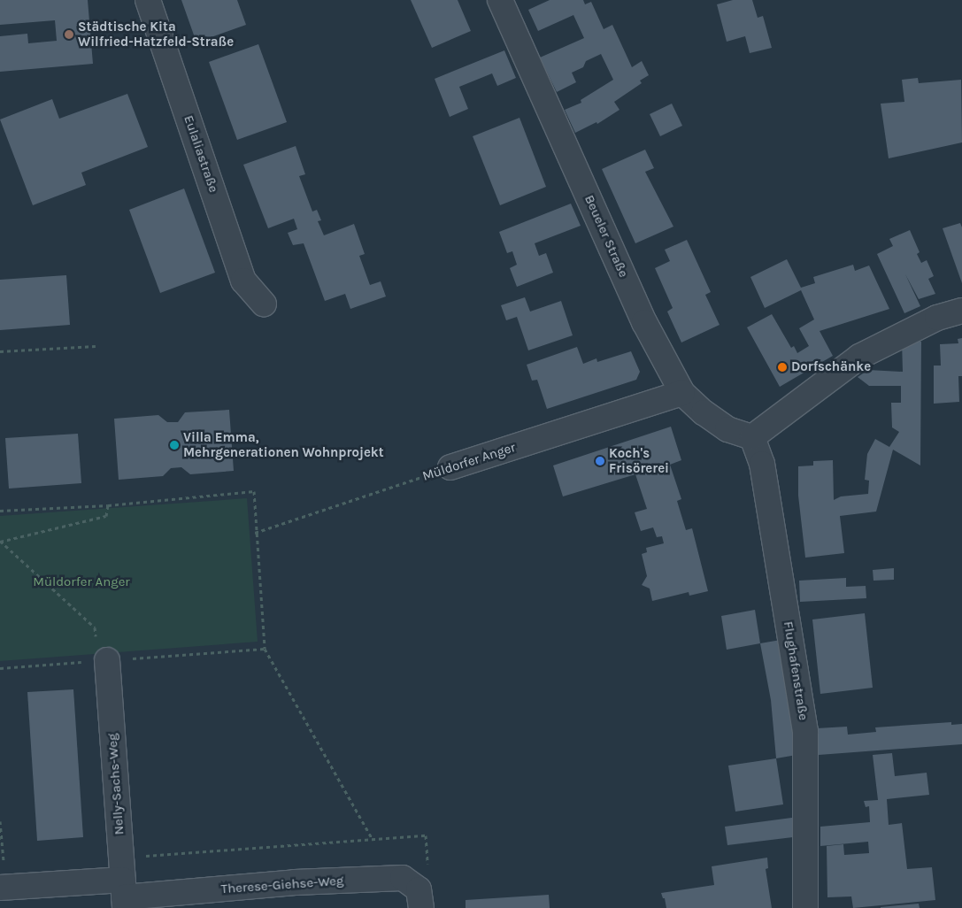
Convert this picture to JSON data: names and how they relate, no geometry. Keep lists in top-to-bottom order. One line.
{"streets":{"street":["Eulaliastraße","Beueler Straße","Müldorfer Anger","Flughafenstraße","Nelly-Sachs-Weg","Therese-Giehse-Weg"]},"crossings":[["Beueler Straße","Müldorfer Anger"],["Beueler Straße","Flughafenstraße"],["Nelly-Sachs-Weg","Therese-Giehse-Weg"]],"parks":["Müldorfer Anger"],"places":["Städtische Kita Wilfried-Hatzfeld-Straße","Dorfschänke","Villa Emma, Mehrgenerationen Wohnprojekt","Koch's Frisörerei"]}
